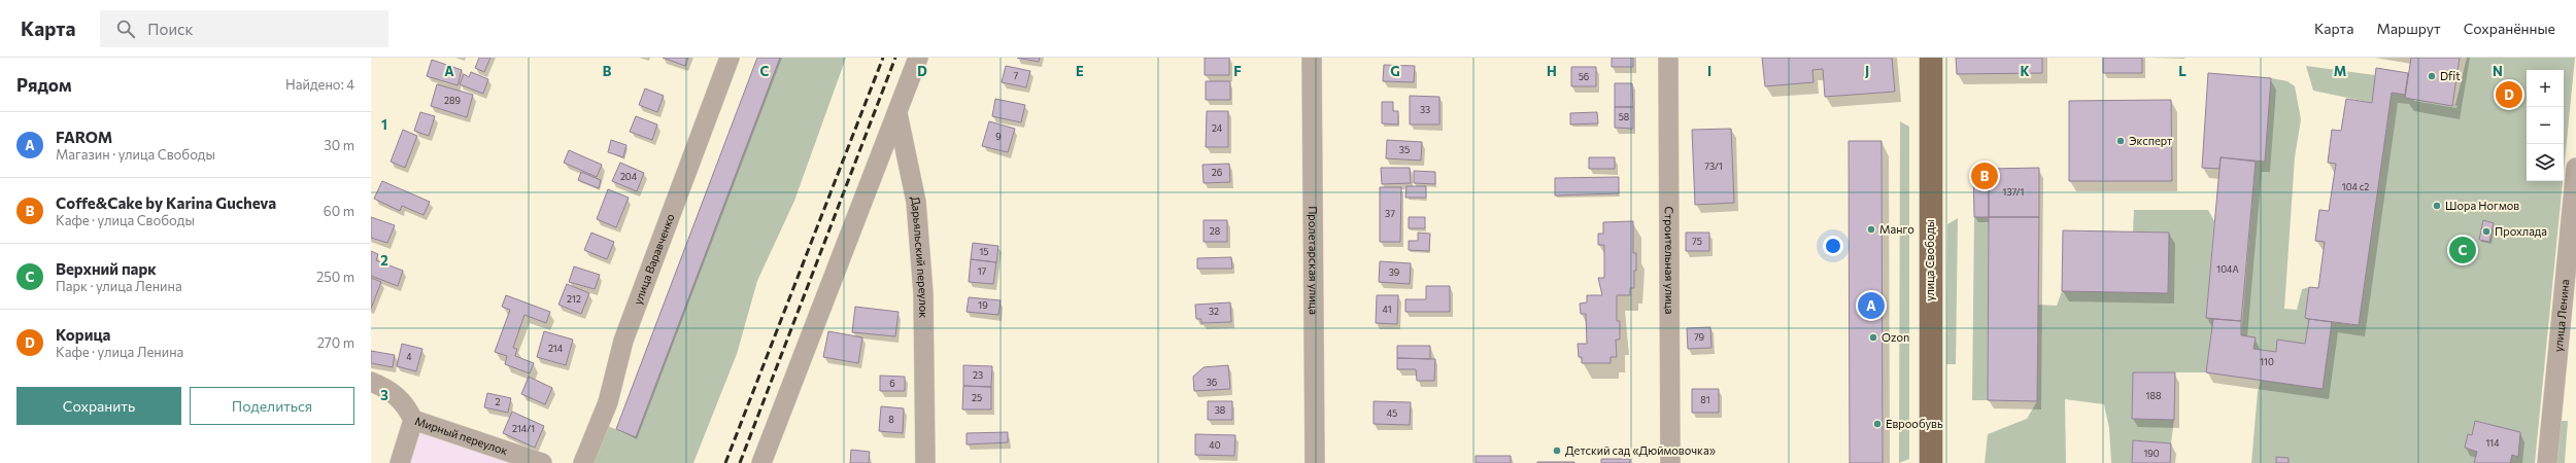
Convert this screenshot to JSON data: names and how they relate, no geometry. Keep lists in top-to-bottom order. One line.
{"streets":{"main road":["улица Свободы"],"street":["Дарьяльский переулок","улица Варавченко","Пролетарская улица","Строительная улица","улица Ленина","Мирный переулок"]},"places":["Dfit","Эксперт","Шора Ногмов","Манго","Прохлада","Ozon","Еврообувь","Детский сад «Дюймовочка»"],"house_numbers":["7","56","289","33","58","24","9","35","73/1","26","204","104 с2","137/1","37","28","75","15","104А","17","39","212","19","41","32","79","214","4","110","23","36","6","188","25","81","2","38","45","8","214/1","114","40","190"],"page":{"header":"Карта","search":"Поиск","nav":["Карта","Маршрут","Сохранённые"],"heading":["Рядом","Найдено: 4"],"map_buttons":["+","−"],"pins":["D","B","C","A"],"list":[{"mark":"A","name":"FAROM","note":"Магазин · улица Свободы","value":"30 m"},{"mark":"B","name":"Coffe&Cake by Karina Gucheva","note":"Кафе · улица Свободы","value":"60 m"},{"mark":"C","name":"Верхний парк","note":"Парк · улица Ленина","value":"250 m"},{"mark":"D","name":"Корица","note":"Кафе · улица Ленина","value":"270 m"}],"buttons":["Сохранить","Поделиться"]},"grid":{"columns":["A","B","C","D","E","F","G","H","I","J","K","L","M","N"],"rows":["1","2","3"]}}
